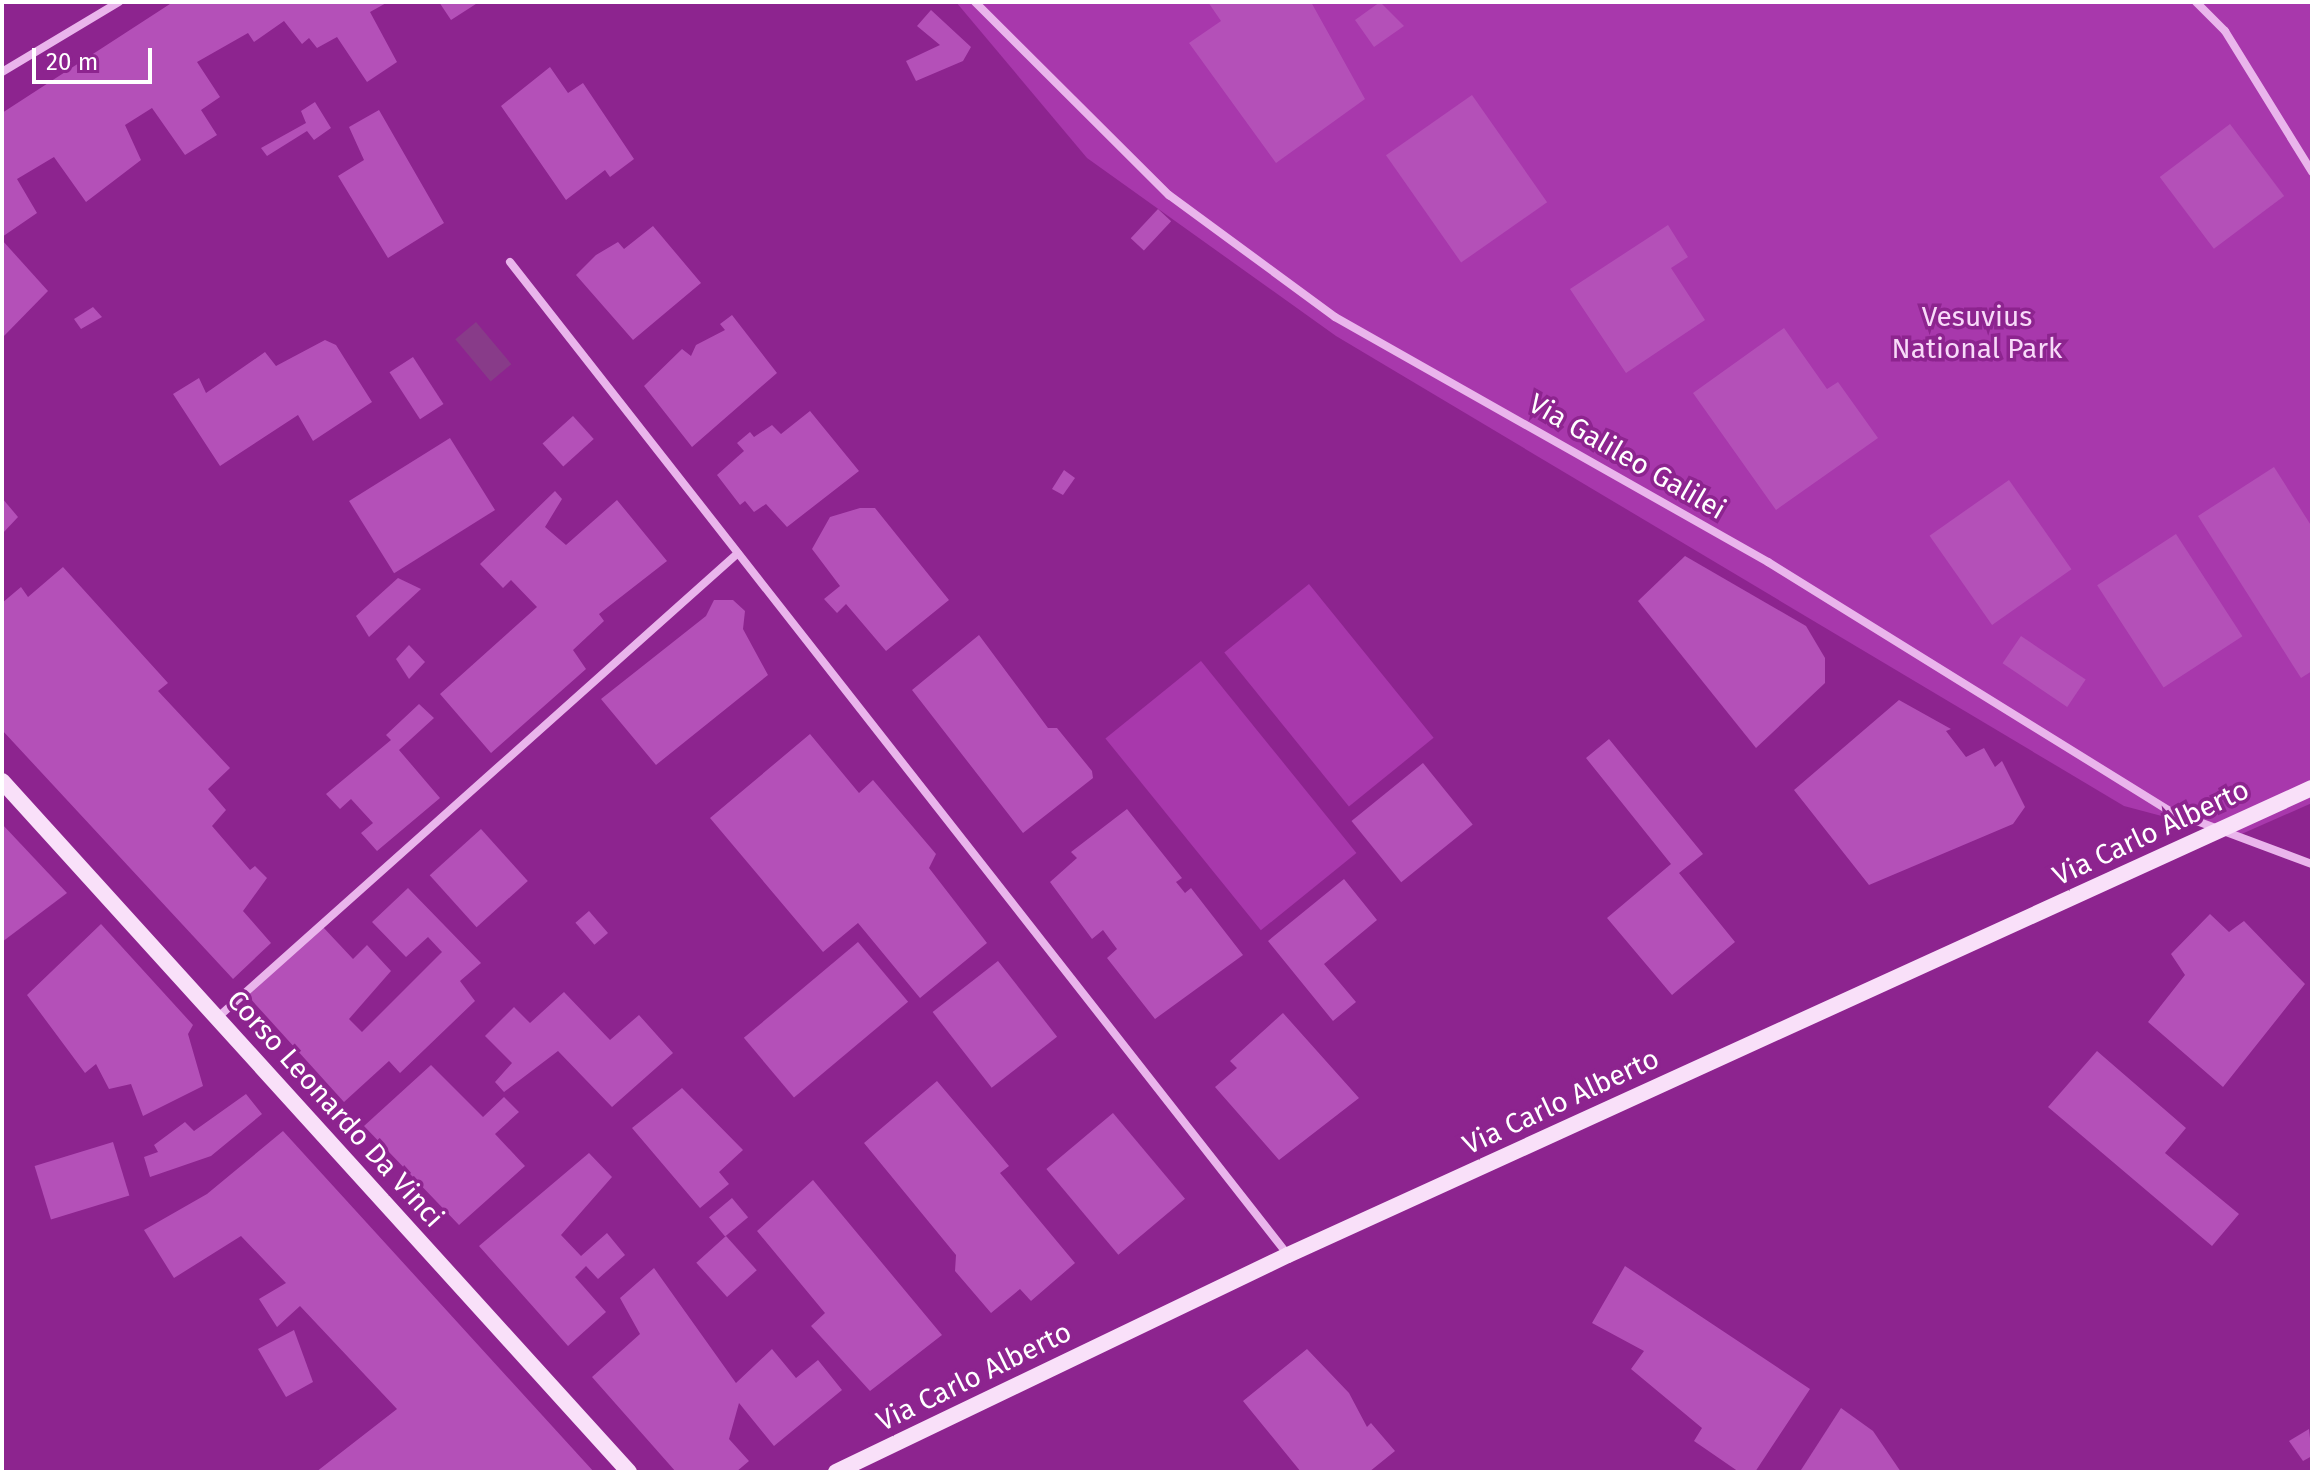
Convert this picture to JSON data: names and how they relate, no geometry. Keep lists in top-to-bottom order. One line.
{"streets":{"street":["Via Galileo Galilei","Via Carlo Alberto","Corso Leonardo Da Vinci"]},"crossings":[["Via Galileo Galilei","Via Carlo Alberto"]],"parks":["Vesuvius National Park"],"scale_bar":"20 m"}
